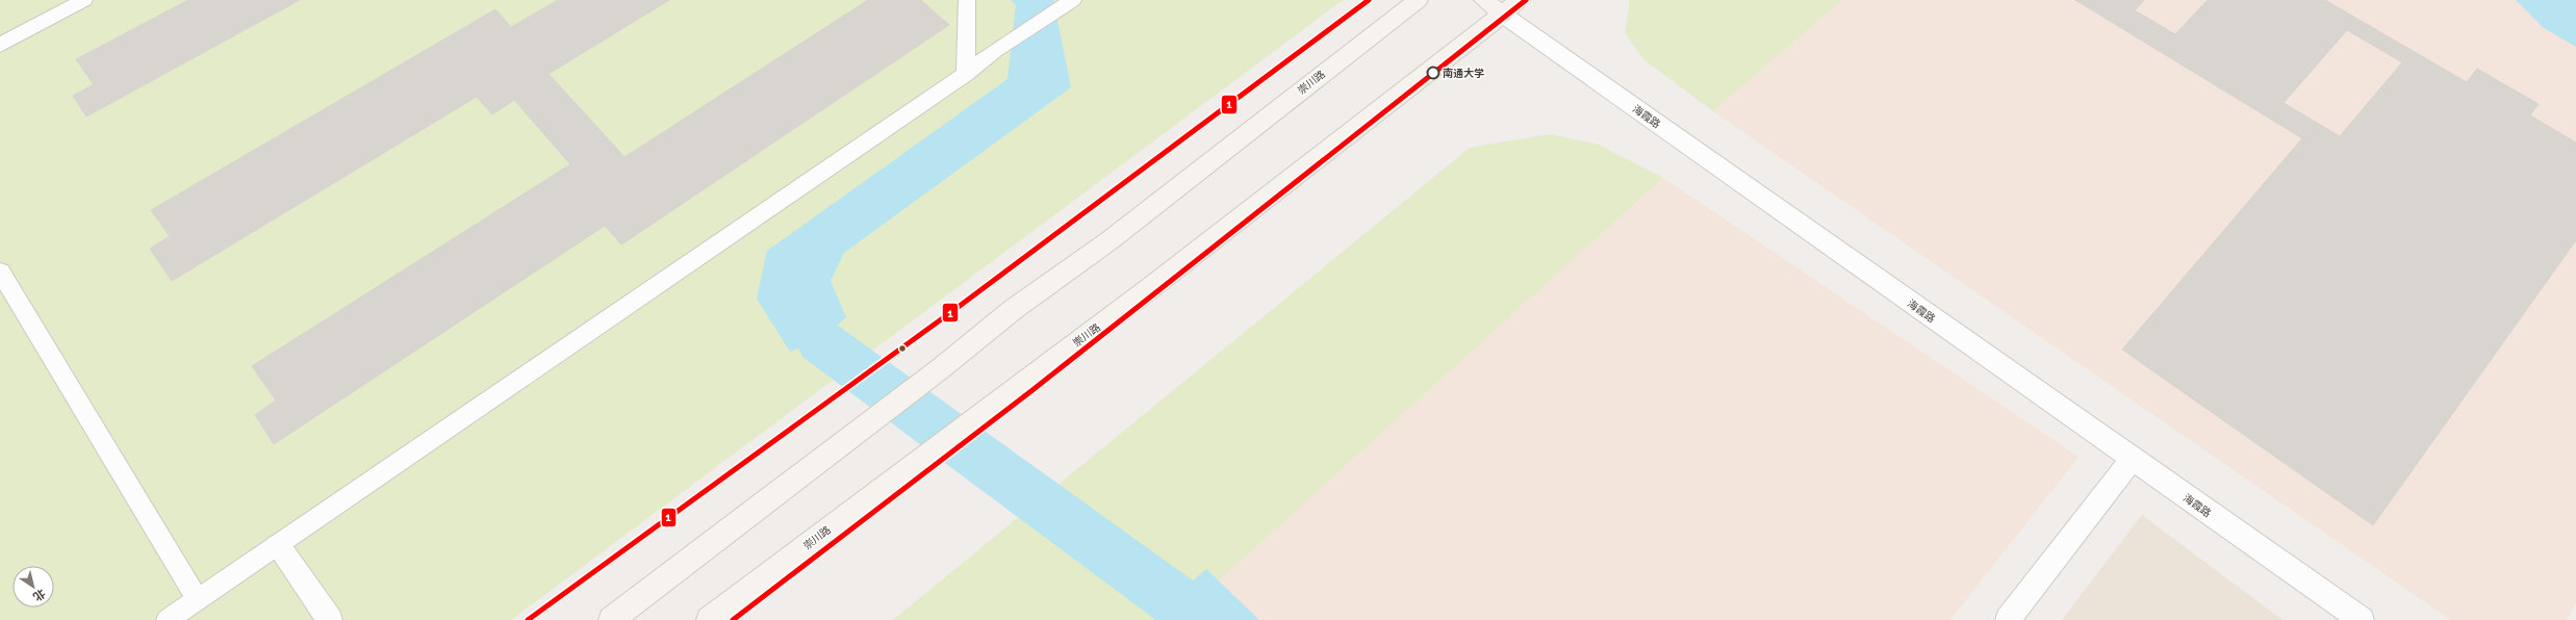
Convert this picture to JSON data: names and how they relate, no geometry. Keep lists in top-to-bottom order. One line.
{"streets":{"main road":["崇川路"],"street":["海霞路"]},"crossings":[["崇川路","海霞路"]],"places":["南通大学"],"lines":["transit line 1"],"north":"bottom right"}
